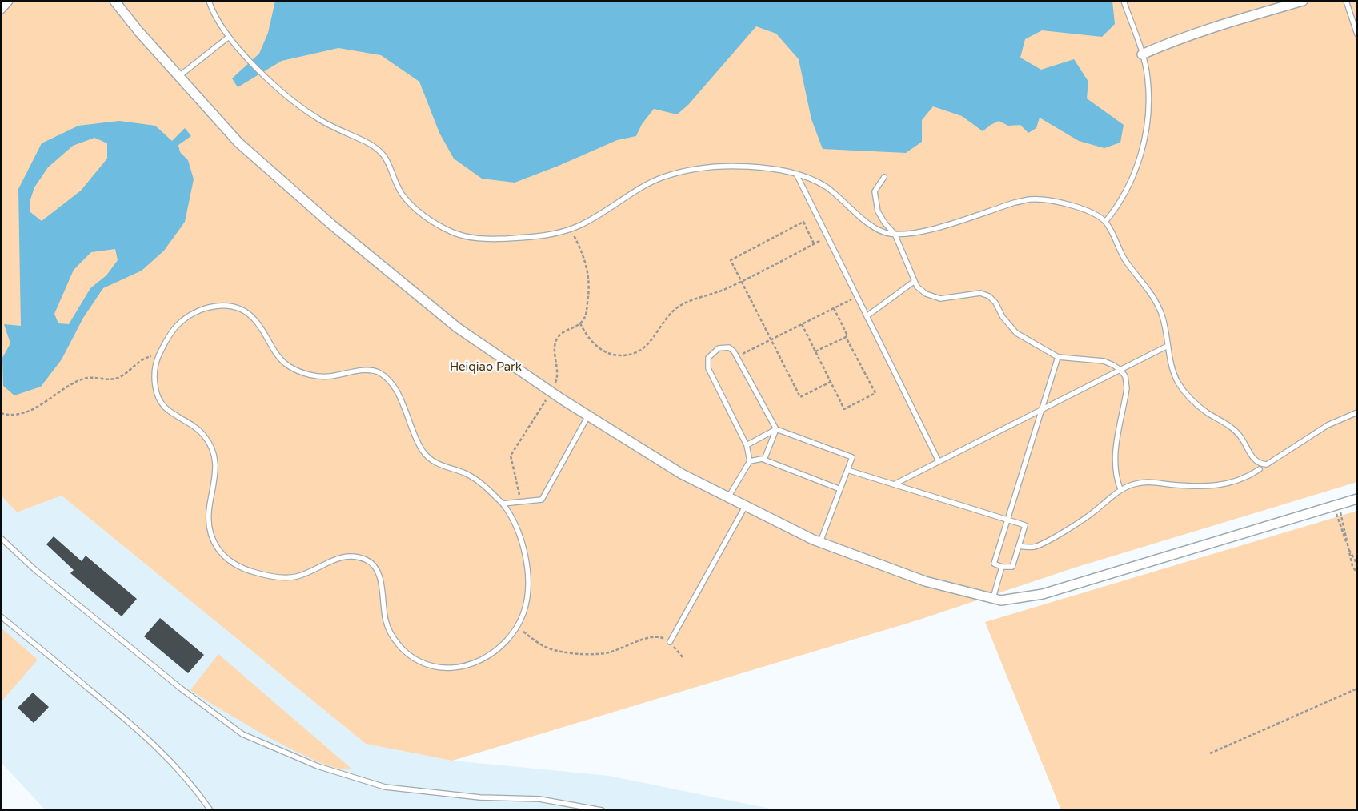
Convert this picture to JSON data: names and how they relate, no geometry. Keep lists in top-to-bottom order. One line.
{"parks":["Heiqiao Park"]}
